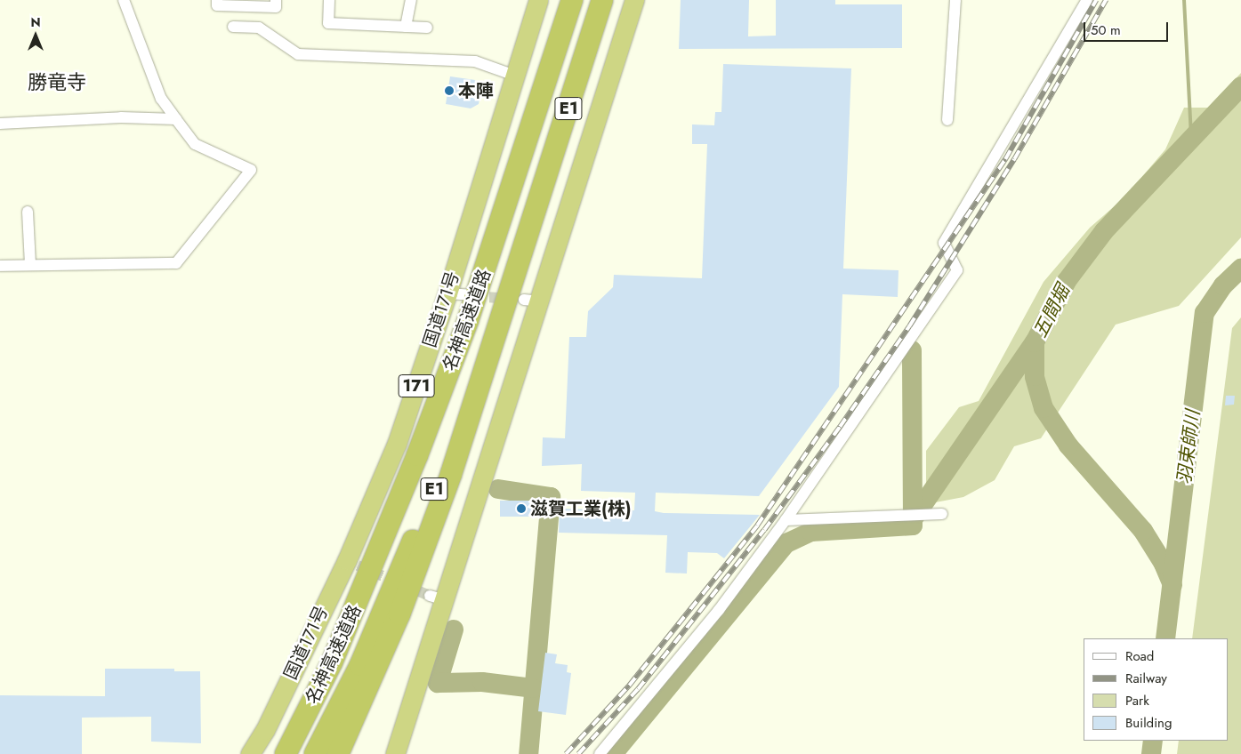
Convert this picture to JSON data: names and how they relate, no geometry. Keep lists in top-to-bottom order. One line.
{"streets":{"highway":["E1","国道171号","名神高速道路","171"]},"districts":["勝竜寺"],"water":["五間堀","羽束師川"],"places":["本陣","滋賀工業(株)"],"legend":["Road","Railway","Park","Building"],"scale_bar":"50 m","north":"top"}
